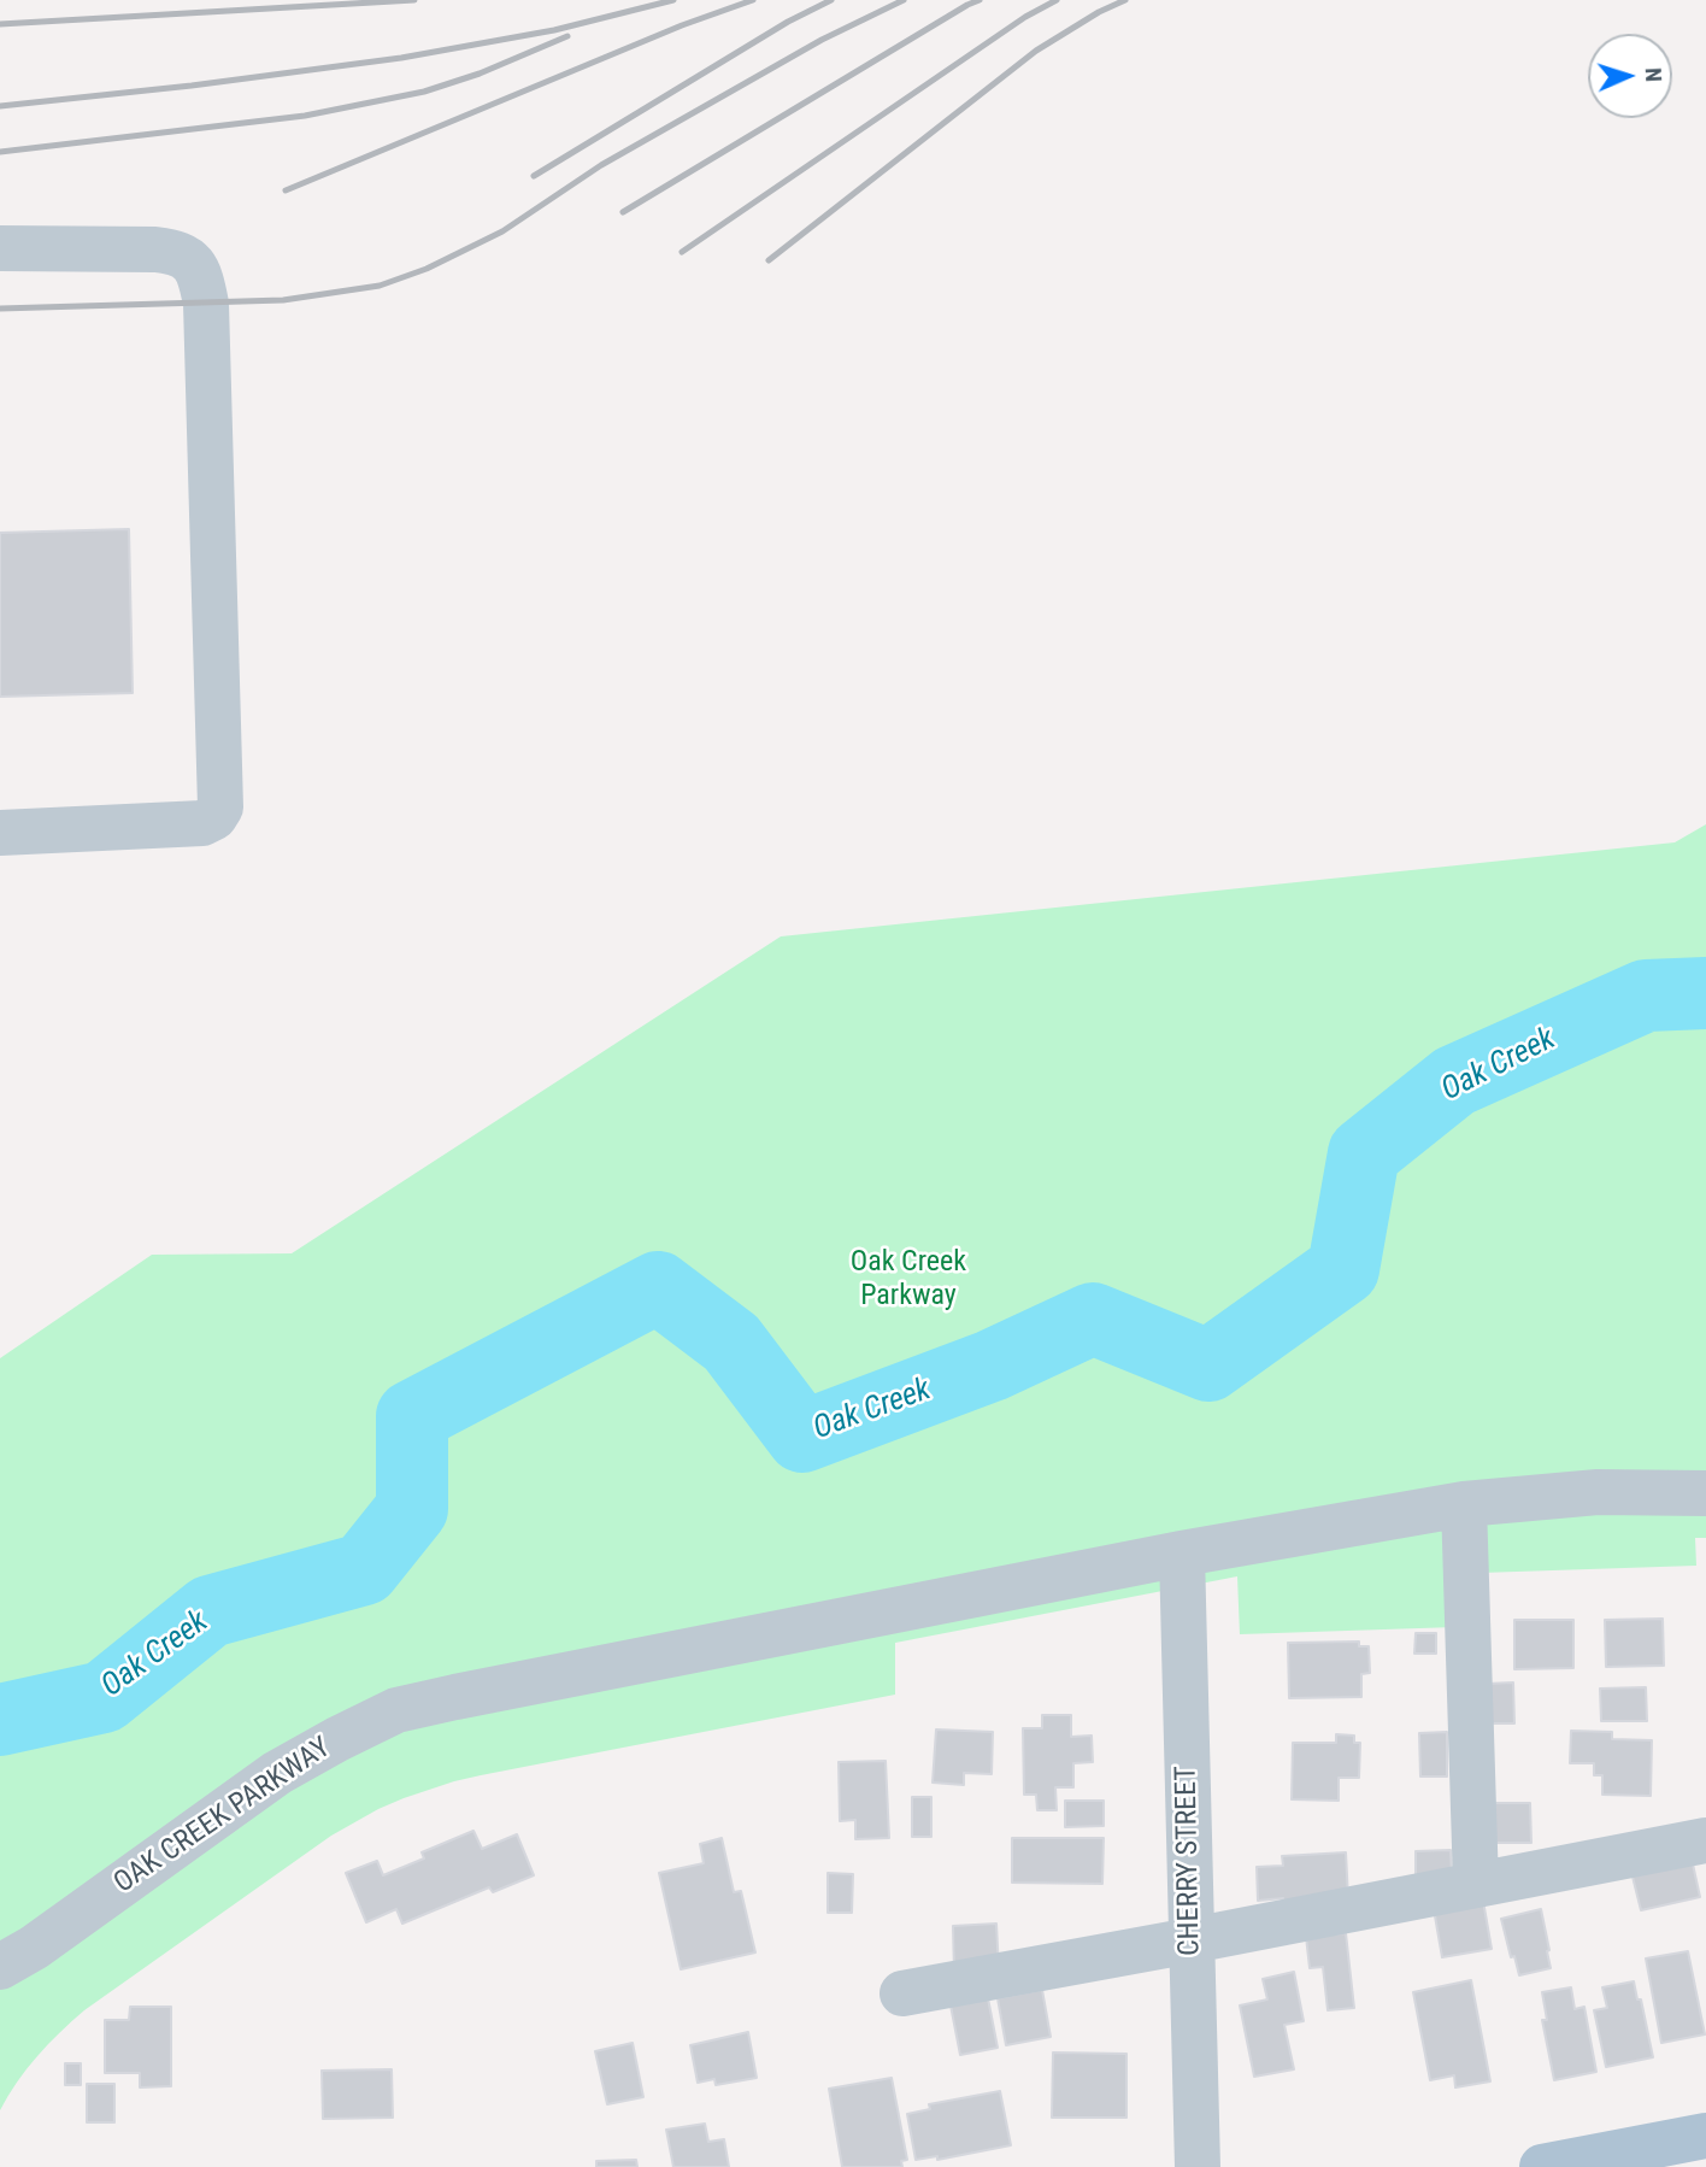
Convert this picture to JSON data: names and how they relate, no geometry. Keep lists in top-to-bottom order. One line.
{"streets":{"street":["OAK CREEK PARKWAY","CHERRY STREET"]},"crossings":[["OAK CREEK PARKWAY","CHERRY STREET"]],"water":["Oak Creek"],"parks":["Oak Creek Parkway"],"north":"right"}
